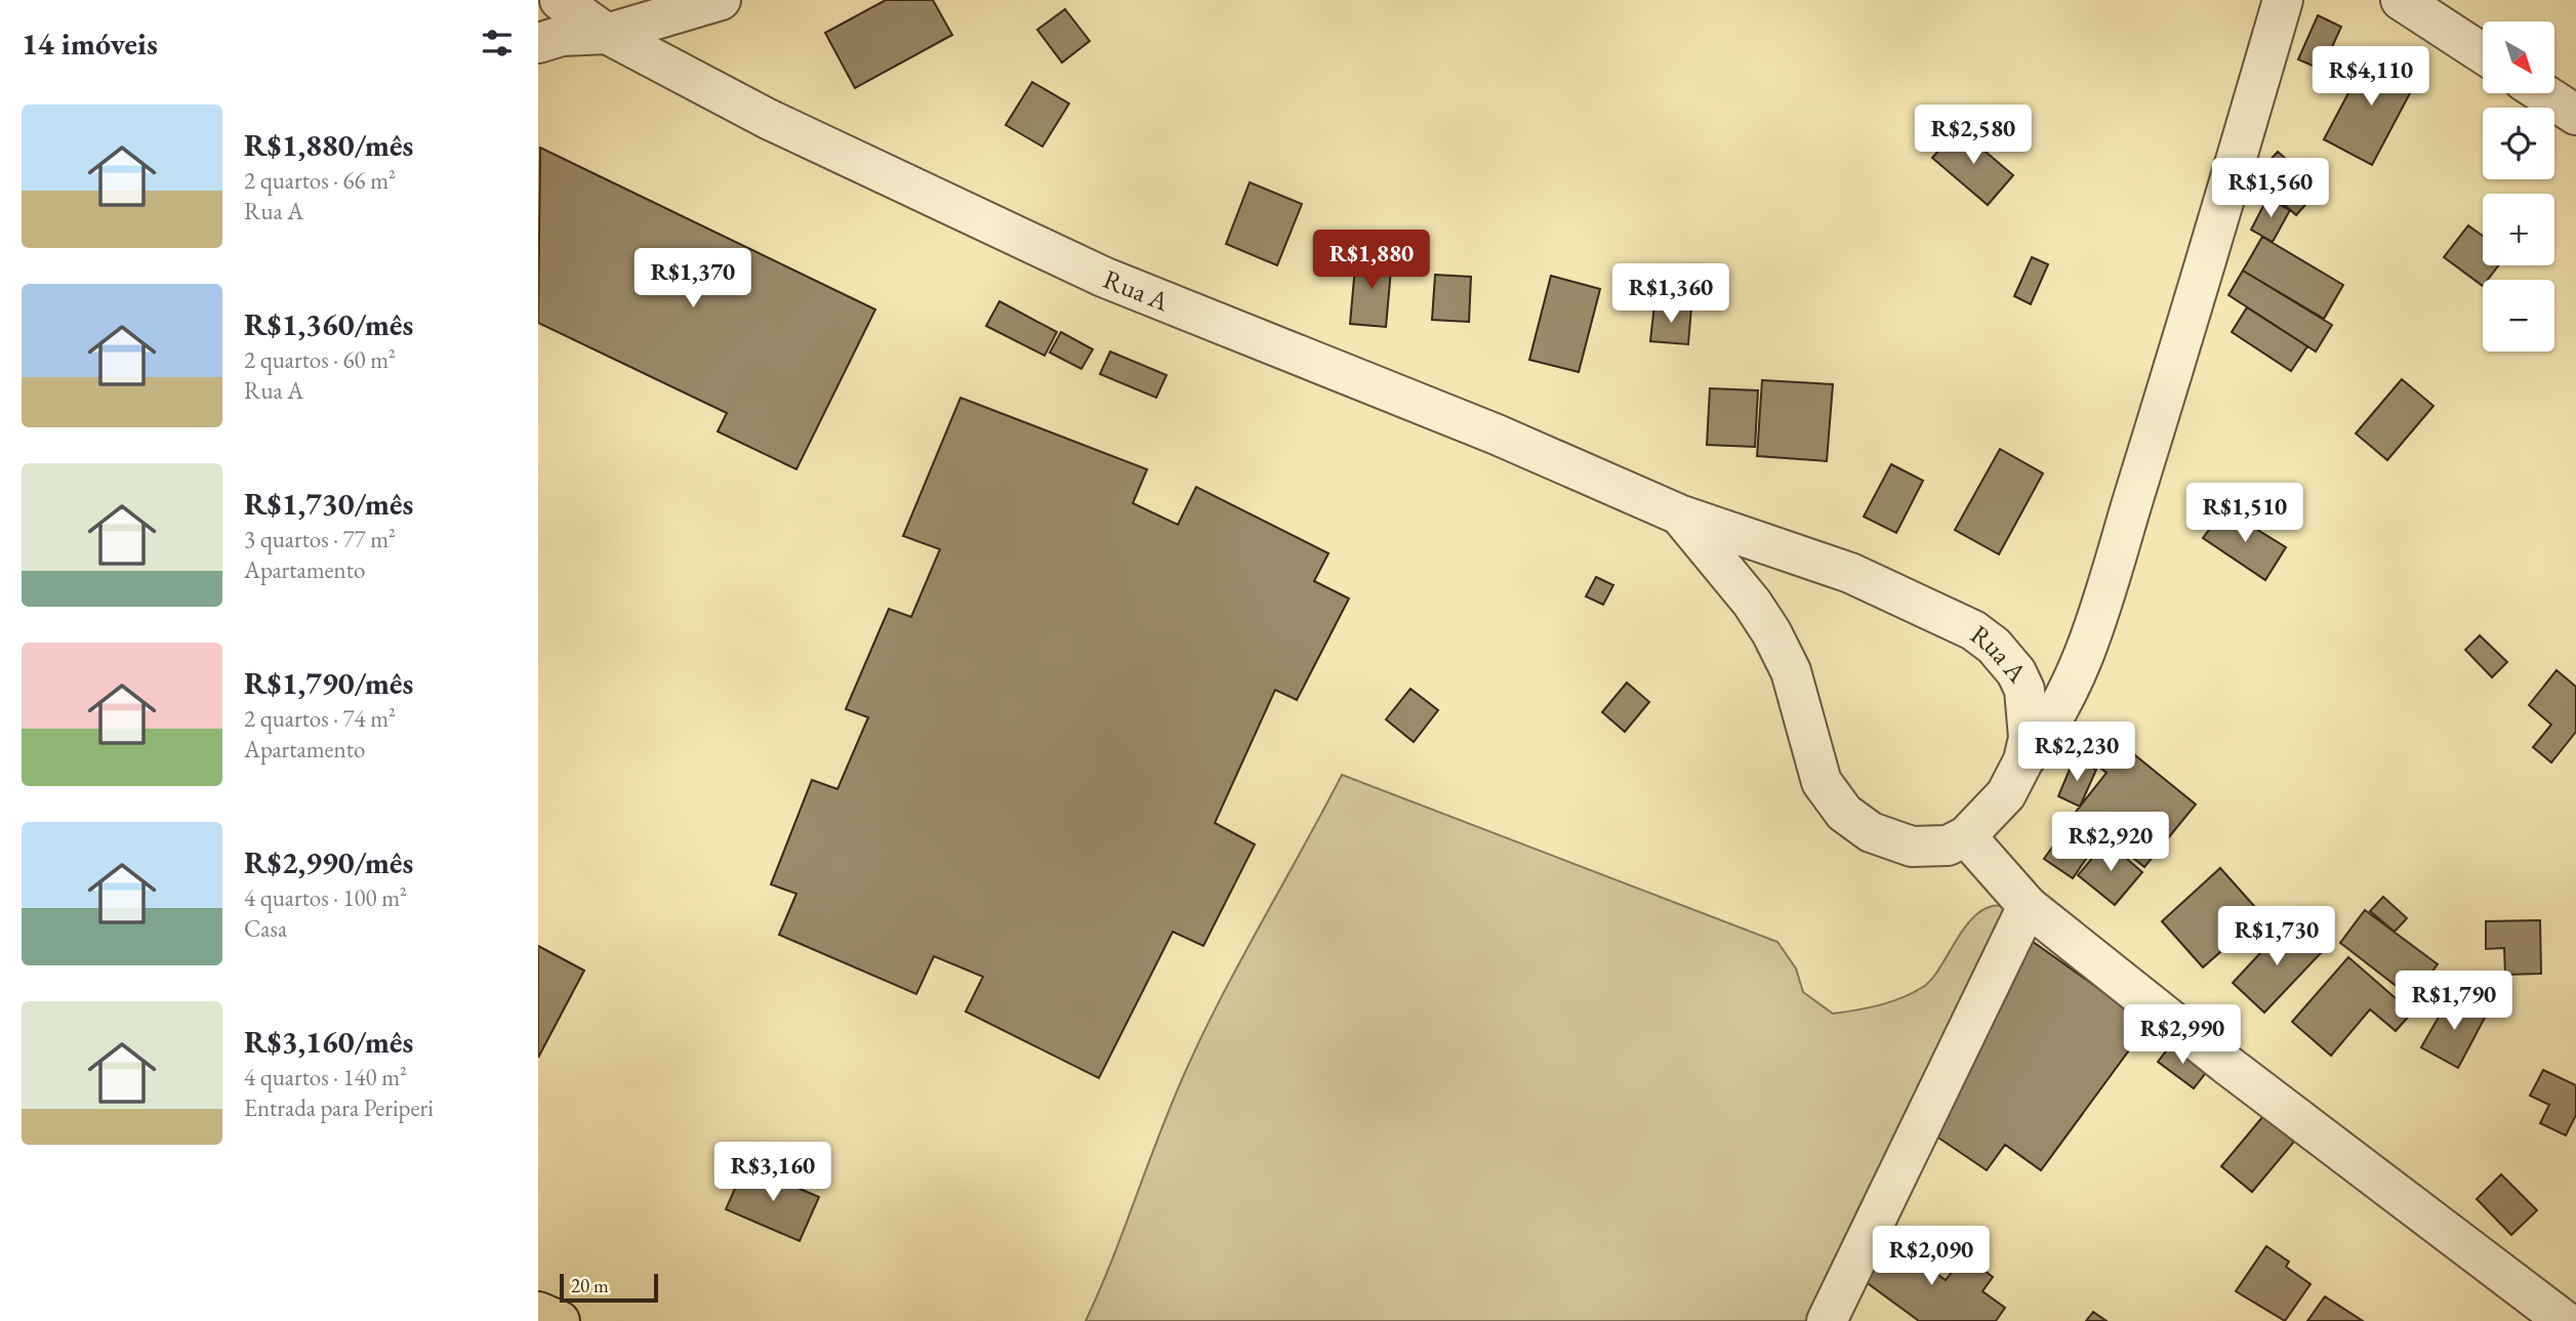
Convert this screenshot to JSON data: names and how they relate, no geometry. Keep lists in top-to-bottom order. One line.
{"streets":{"street":["Rua A"]},"scale_bar":"20 m","north":"bottom right","page":{"heading":"14 imóveis","map_buttons":["+","−"],"price":["R$4,110","R$2,580","R$1,560","R$1,880","R$1,370","R$1,360","R$1,510","R$2,230","R$2,920","R$1,730","R$1,790","R$2,990","R$3,160","R$2,090"],"list":[{"name":"R$1,880/mês","note":"2 quartos · 66 m² · Rua A"},{"name":"R$1,360/mês","note":"2 quartos · 60 m² · Rua A"},{"name":"R$1,730/mês","note":"3 quartos · 77 m² · Apartamento"},{"name":"R$1,790/mês","note":"2 quartos · 74 m² · Apartamento"},{"name":"R$2,990/mês","note":"4 quartos · 100 m² · Casa"},{"name":"R$3,160/mês","note":"4 quartos · 140 m² · Entrada para Periperi"}],"scale":"20 m"}}
